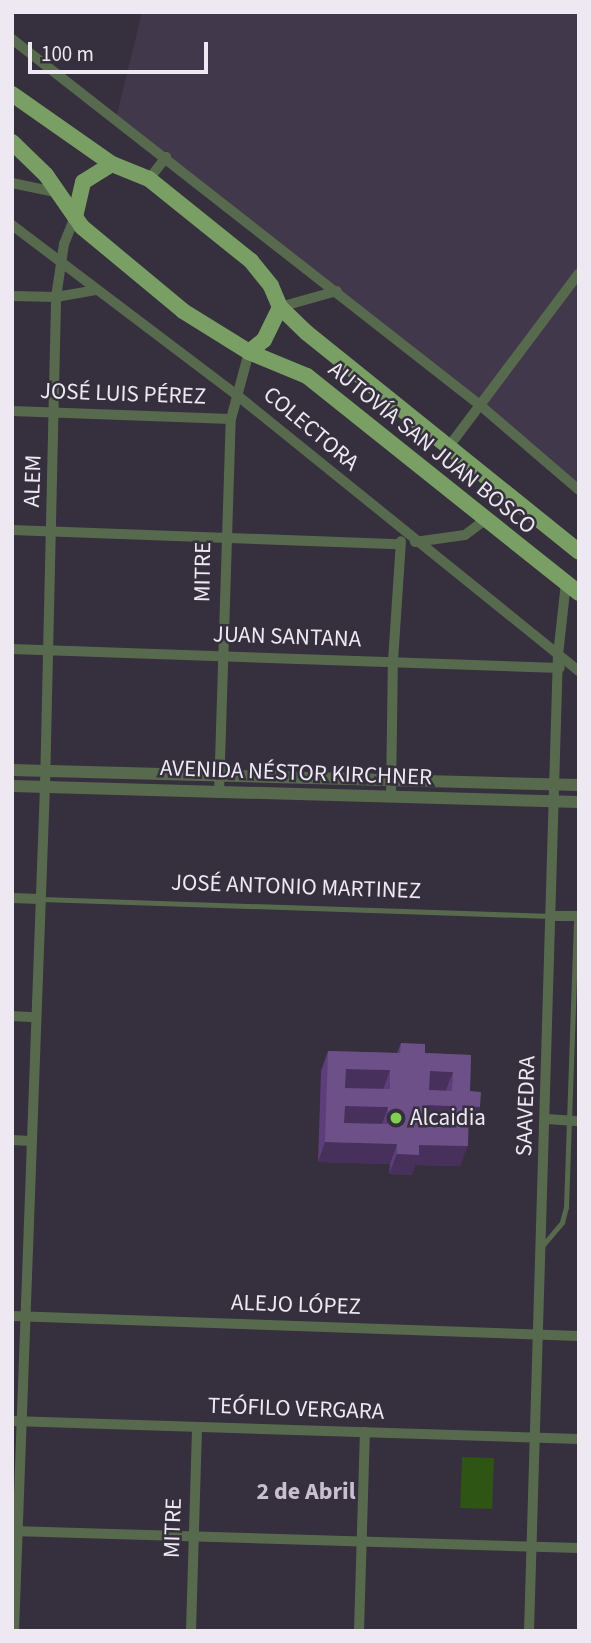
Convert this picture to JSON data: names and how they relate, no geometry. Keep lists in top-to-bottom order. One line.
{"streets":{"main road":["AUTOVÍA SAN JUAN BOSCO"],"street":["JOSÉ LUIS PÉREZ","COLECTORA","ALEM","MITRE","JUAN SANTANA","AVENIDA NÉSTOR KIRCHNER","JOSÉ ANTONIO MARTINEZ","SAAVEDRA","ALEJO LÓPEZ","TEÓFILO VERGARA"]},"crossings":[["JOSÉ LUIS PÉREZ","ALEM"],["JOSÉ LUIS PÉREZ","MITRE"],["COLECTORA","ALEM"],["COLECTORA","MITRE"],["COLECTORA","SAAVEDRA"],["AUTOVÍA SAN JUAN BOSCO","ALEM"],["AUTOVÍA SAN JUAN BOSCO","MITRE"],["AUTOVÍA SAN JUAN BOSCO","SAAVEDRA"],["ALEM","JUAN SANTANA"],["ALEM","AVENIDA NÉSTOR KIRCHNER"],["ALEM","JOSÉ ANTONIO MARTINEZ"],["ALEM","ALEJO LÓPEZ"],["ALEM","TEÓFILO VERGARA"],["MITRE","JUAN SANTANA"],["MITRE","AVENIDA NÉSTOR KIRCHNER"],["MITRE","TEÓFILO VERGARA"],["JUAN SANTANA","SAAVEDRA"],["AVENIDA NÉSTOR KIRCHNER","SAAVEDRA"],["JOSÉ ANTONIO MARTINEZ","SAAVEDRA"],["SAAVEDRA","ALEJO LÓPEZ"],["SAAVEDRA","TEÓFILO VERGARA"]],"districts":["2 de Abril"],"places":["Alcaidia"],"scale_bar":"100 m"}
